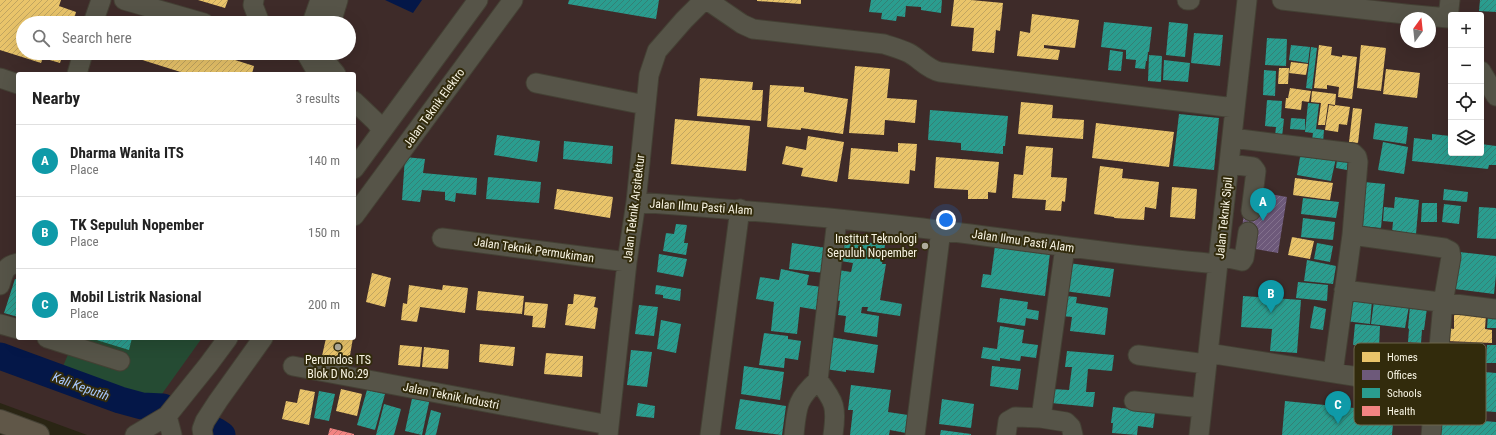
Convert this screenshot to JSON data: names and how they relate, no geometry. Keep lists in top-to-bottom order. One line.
{"streets":{"lane":["Jalan Teknik Elektro","Jalan Ilmu Pasti Alam","Jalan Teknik Arsitektur","Jalan Teknik Sipil","Jalan Teknik Permukiman","Jalan Teknik Industri"]},"crossings":[["Jalan Ilmu Pasti Alam","Jalan Teknik Arsitektur"],["Jalan Ilmu Pasti Alam","Jalan Teknik Sipil"],["Jalan Teknik Arsitektur","Jalan Teknik Permukiman"],["Jalan Teknik Arsitektur","Jalan Teknik Industri"]],"water":["Kali Keputih"],"places":["Institut Teknologi Sepuluh Nopember","Perumdos ITS Blok D No.29"],"legend":["Homes","Offices","Schools","Health"],"north":"top","page":{"map_buttons":["+","−"],"search":"Search here","heading":["Nearby","3 results"],"list":[{"mark":"A","name":"Dharma Wanita ITS","note":"Place","value":"140 m"},{"mark":"B","name":"TK Sepuluh Nopember","note":"Place","value":"150 m"},{"mark":"C","name":"Mobil Listrik Nasional","note":"Place","value":"200 m"}],"pins":["A","B","C"]}}
